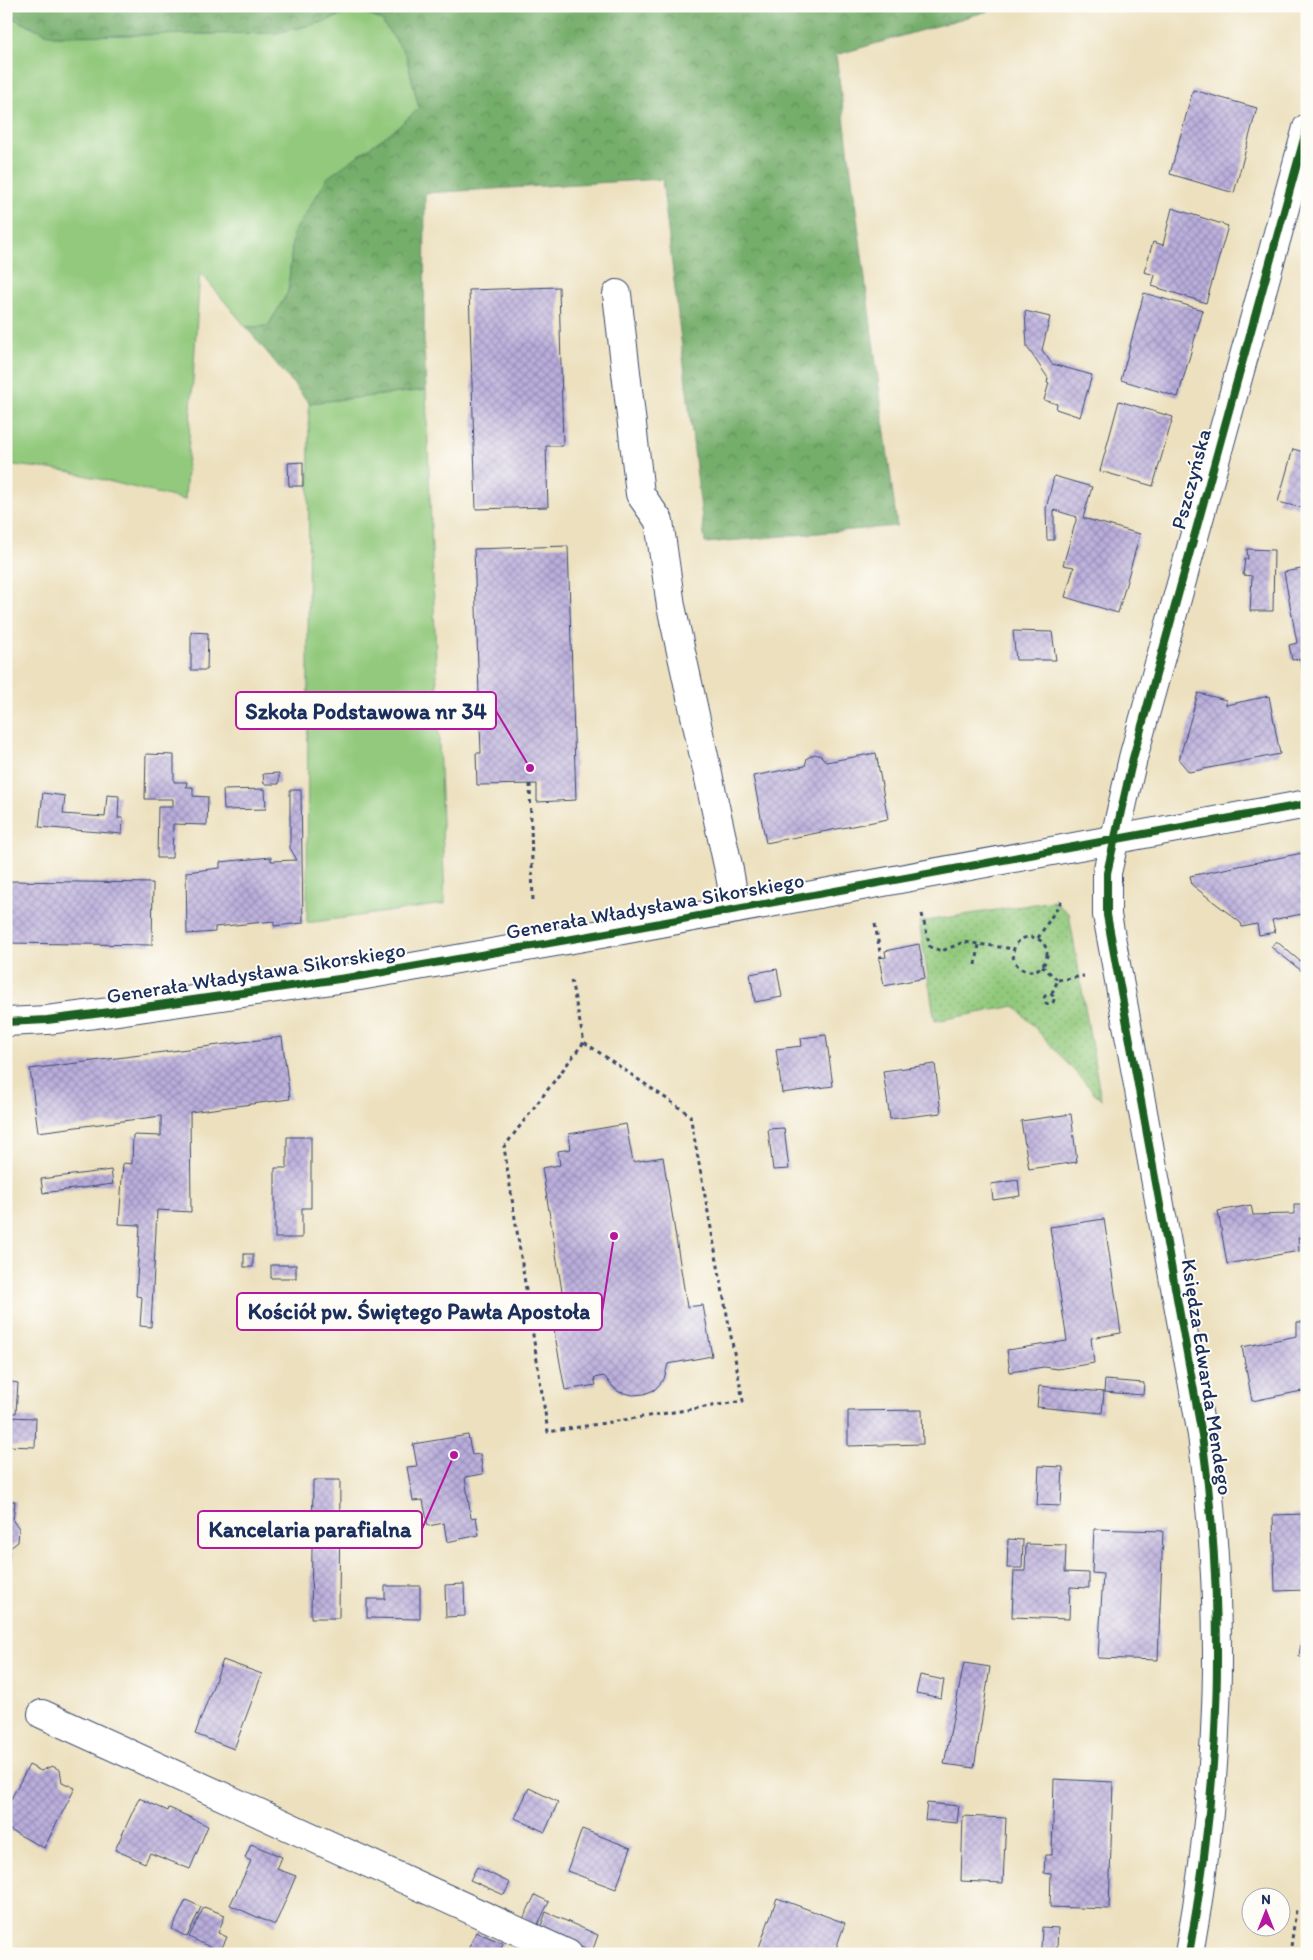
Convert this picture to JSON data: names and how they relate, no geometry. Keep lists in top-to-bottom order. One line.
{"streets":{"street":["Pszczyńska","Generała Władysława Sikorskiego","Księdza Edwarda Mendego"]},"crossings":[["Pszczyńska","Generała Władysława Sikorskiego"],["Pszczyńska","Księdza Edwarda Mendego"],["Generała Władysława Sikorskiego","Księdza Edwarda Mendego"]],"places":["Szkoła Podstawowa nr 34","Kościół pw. Świętego Pawła Apostoła","Kancelaria parafialna"],"north":"top"}
